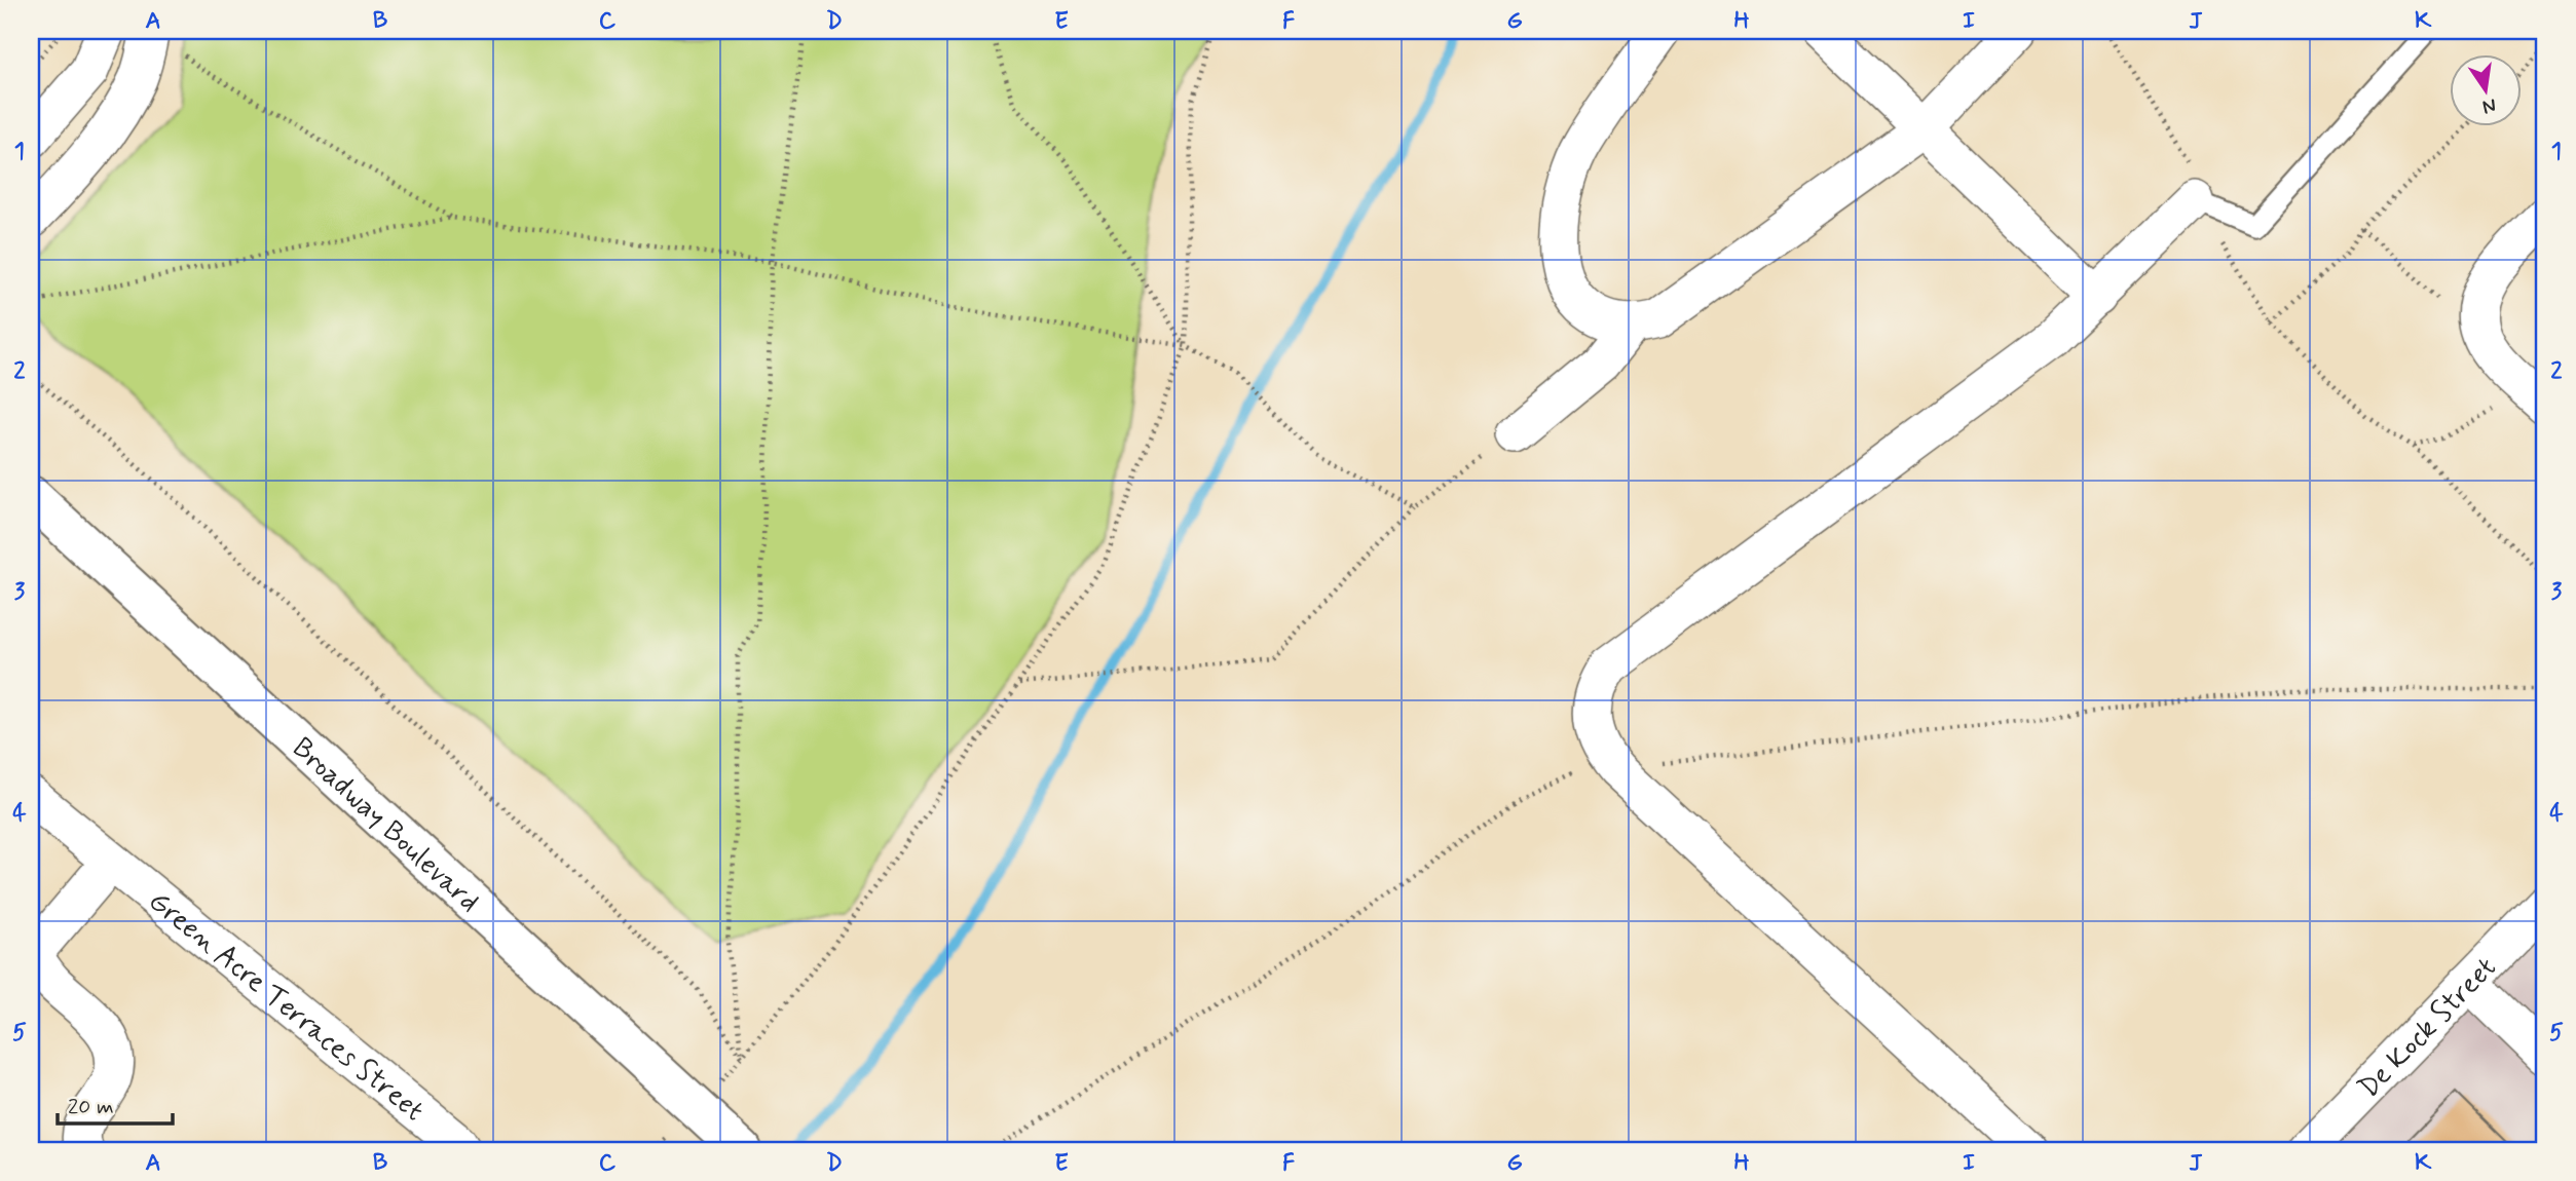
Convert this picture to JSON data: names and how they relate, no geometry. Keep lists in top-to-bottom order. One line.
{"streets":{"main road":["Broadway Boulevard"],"street":["Green Acre Terraces Street","De Kock Street"]},"scale_bar":"20 m","north":"bottom","grid":{"columns":["A","B","C","D","E","F","G","H","I","J","K"],"rows":["1","2","3","4","5"]}}
